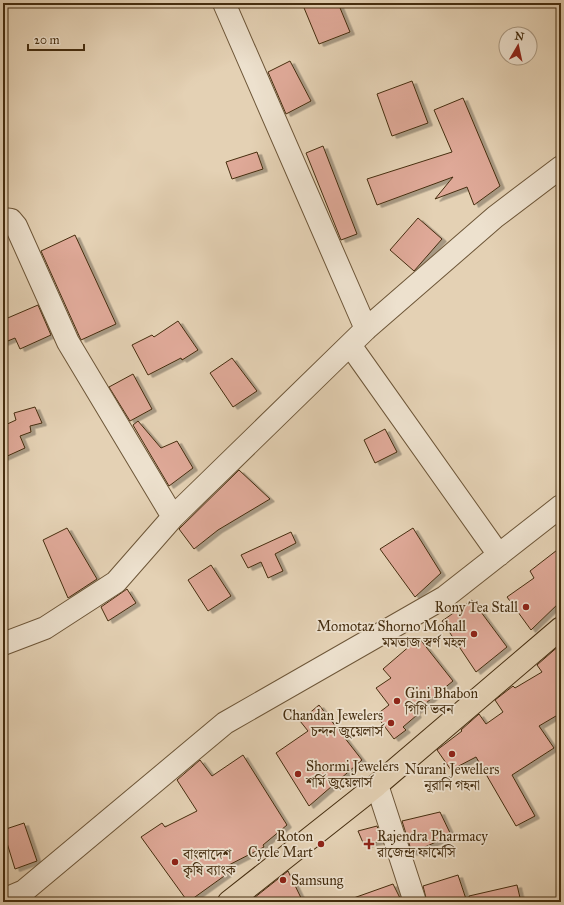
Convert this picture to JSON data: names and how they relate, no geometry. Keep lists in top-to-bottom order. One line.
{"places":{"other":["Rony Tea Stall","Momotaz Shorno Mohall মমতাজ স্বর্ণ মহল","Gini Bhabon গিণি ভবন","Chandan Jewelers চন্দন জুয়েলার্স","Nurani Jewellers নূরানি গহনা","Shormi Jewelers শর্মি জুয়েলার্স","Roton Cycle Mart","বাংলাদেশ কৃষি ব্যাংক","Samsung"],"health":["Rajendra Pharmacy রাজেন্দ্র ফার্মেসি"]},"scale_bar":"20 m","north":"top"}
